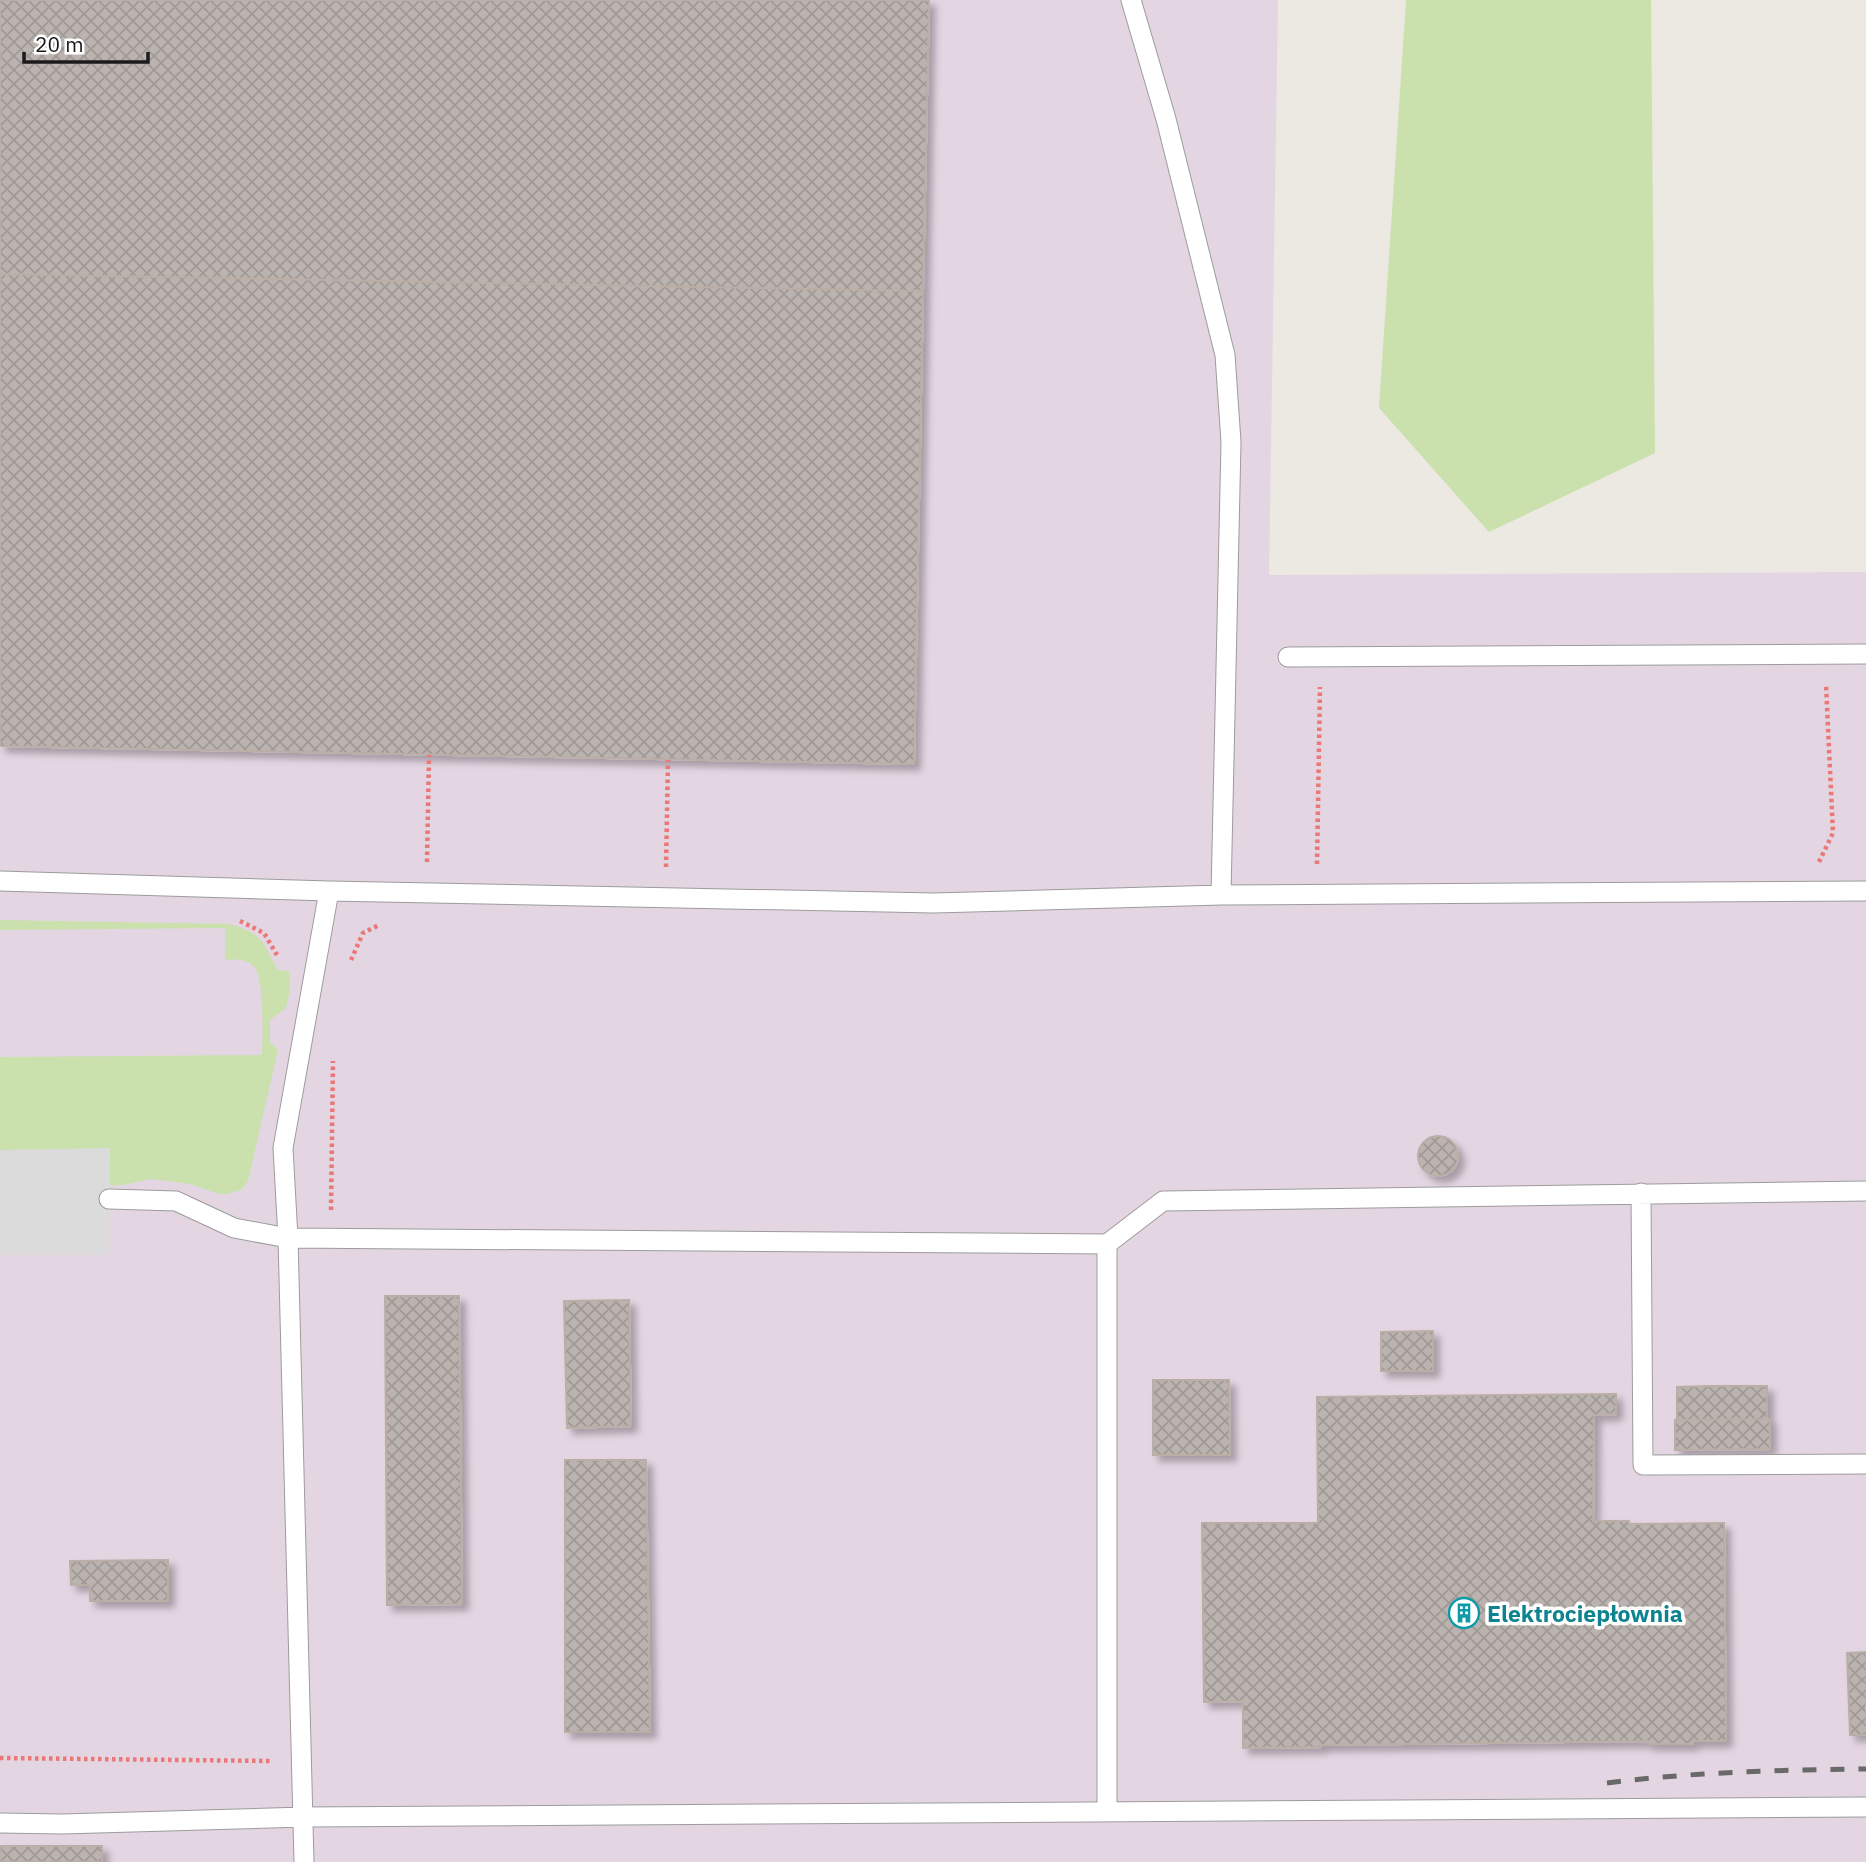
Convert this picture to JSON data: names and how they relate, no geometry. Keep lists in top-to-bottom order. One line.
{"places":{"building":["Elektrociepłownia"]},"scale_bar":"20 m"}
